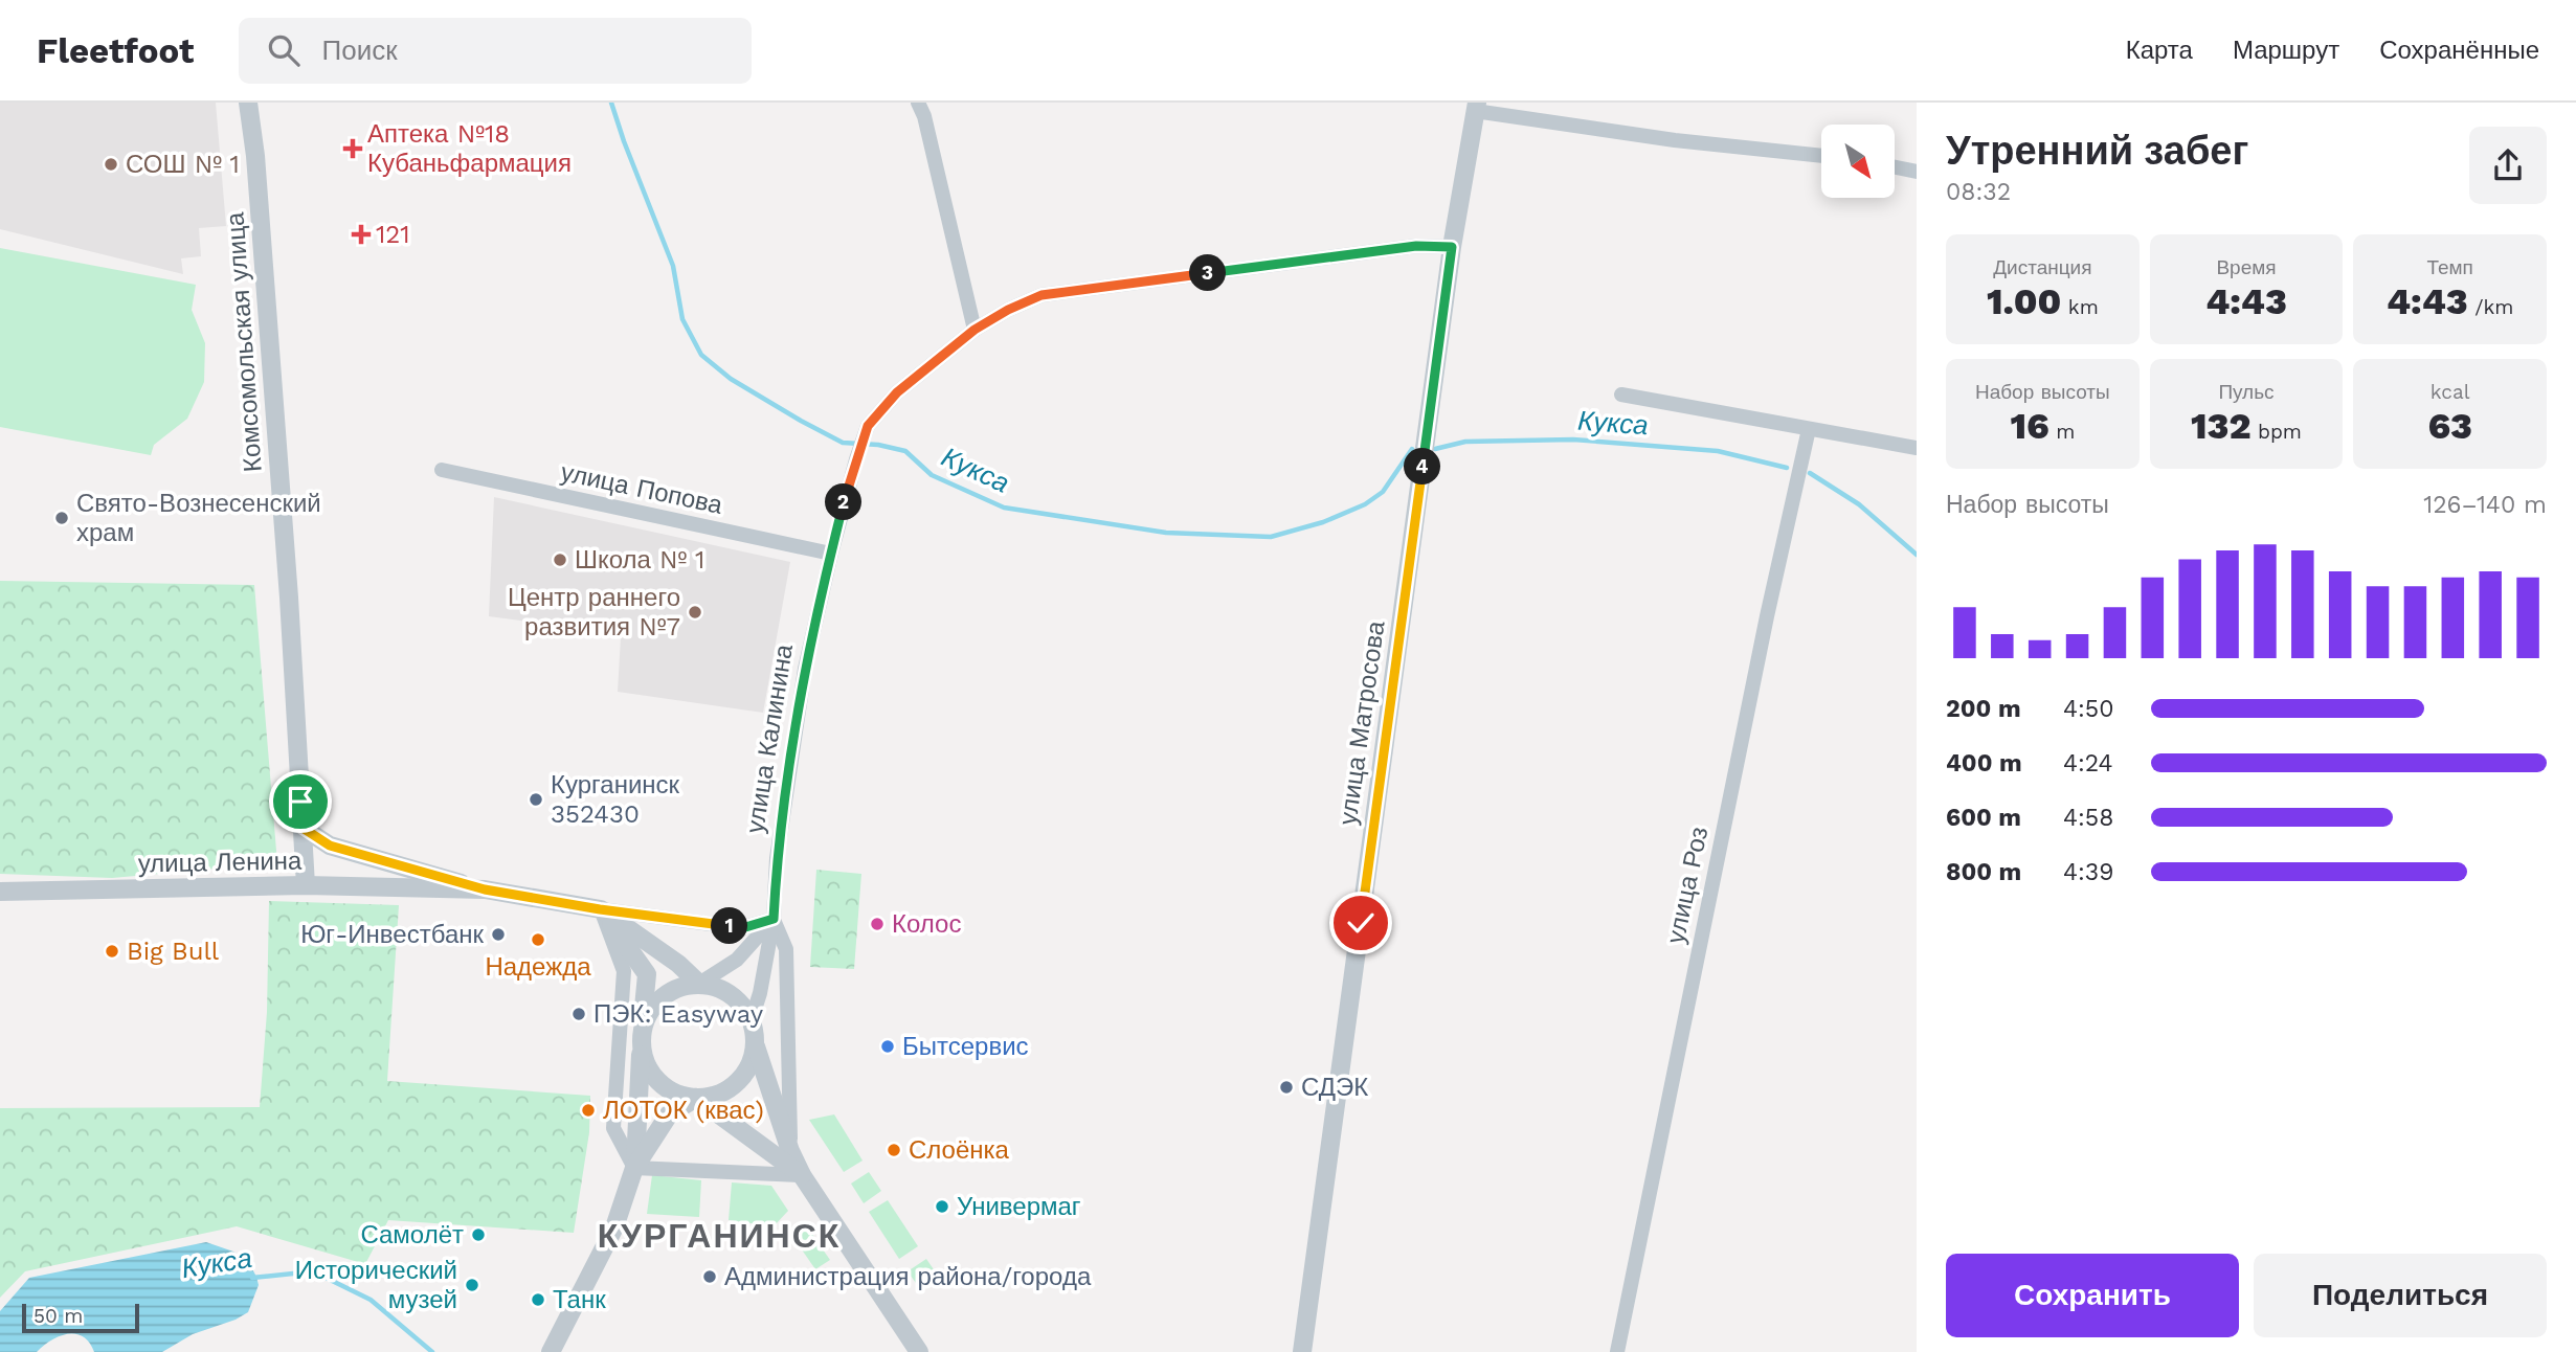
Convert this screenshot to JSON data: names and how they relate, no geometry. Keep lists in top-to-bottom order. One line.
{"streets":{"street":["Комсомольская улица","улица Попова","улица Матросова","улица Калинина","улица Ленина","улица Роз"]},"crossings":[["Комсомольская улица","улица Ленина"],["улица Попова","улица Калинина"],["улица Матросова","улица Калинина"],["улица Калинина","улица Ленина"]],"districts":["КУРГАНИНСК"],"water":["Кукса"],"places":{"health":["Аптека №18 Кубаньфармация","121"],"other":["СОШ № 1","Свято-Вознесенский храм","Школа № 1","Центр раннего развития №7","Курганинск 352430","Колос","Юг-Инвестбанк","Надежда","Big Bull","ПЭК: Easyway","Бытсервис","СДЭК","ЛОТОК (квас)","Слоёнка","Универмаг","Самолёт","Администрация района/города","Исторический музей","Танк"]},"scale_bar":"50 m","north":"bottom right","page":{"header":"Fleetfoot","search":"Поиск","nav":["Карта","Маршрут","Сохранённые"],"heading":["Утренний забег","08:32"],"stats":[["Дистанция","1.00 km"],["Время","4:43"],["Темп","4:43 /km"],["Набор высоты","16 m"],["Пульс","132 bpm"],["kcal","63"]],"pins":["3","4","2","1"],"chart":["Набор высоты","126–140 m"],"list":[{"name":"200 m","note":"4:50"},{"name":"400 m","note":"4:24"},{"name":"600 m","note":"4:58"},{"name":"800 m","note":"4:39"}],"buttons":["Сохранить","Поделиться"],"scale":"50 m"}}
